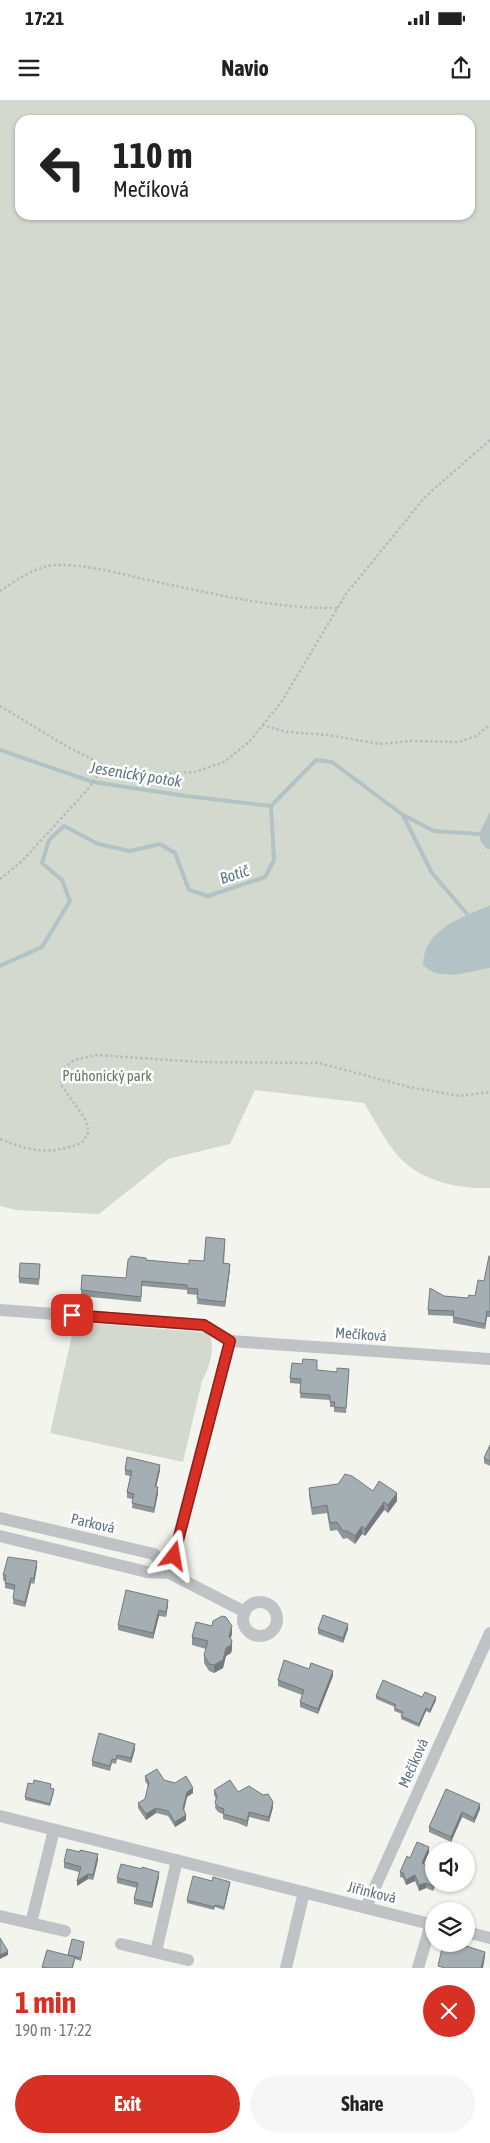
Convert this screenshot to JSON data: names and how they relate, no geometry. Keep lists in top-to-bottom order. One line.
{"streets":{"street":["Mečíková","Parková","Jiřinková"]},"crossings":[["Mečíková","Jiřinková"]],"water":["Jesenický potok","Botič"],"parks":["Průhonický park"],"page":{"status":"17:21","header":"Navio","turn":["110 m","Mečíková"],"heading":["1 min","190 m · 17:22"],"buttons":["Exit","Share"]}}
